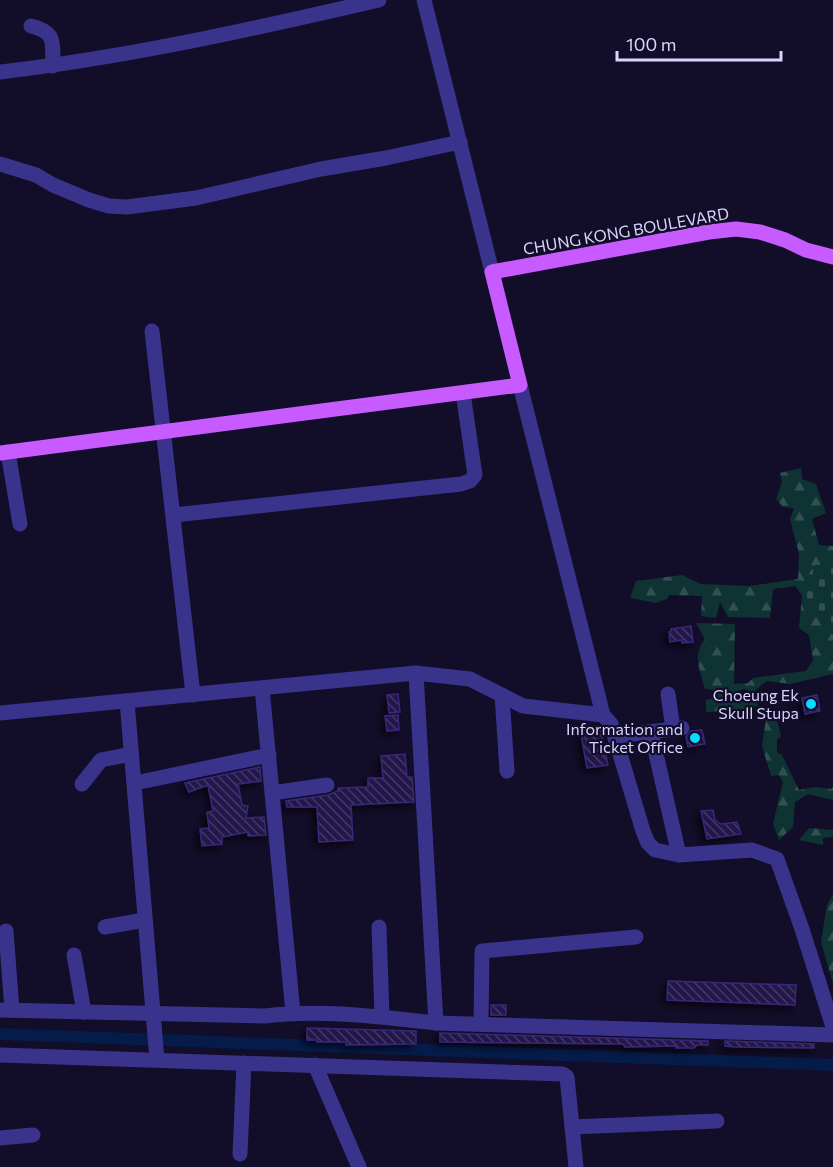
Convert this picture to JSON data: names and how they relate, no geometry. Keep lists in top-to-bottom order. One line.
{"streets":{"main road":["CHUNG KONG BOULEVARD"]},"places":["Choeung Ek Skull Stupa","Information and Ticket Office"],"scale_bar":"100 m"}
